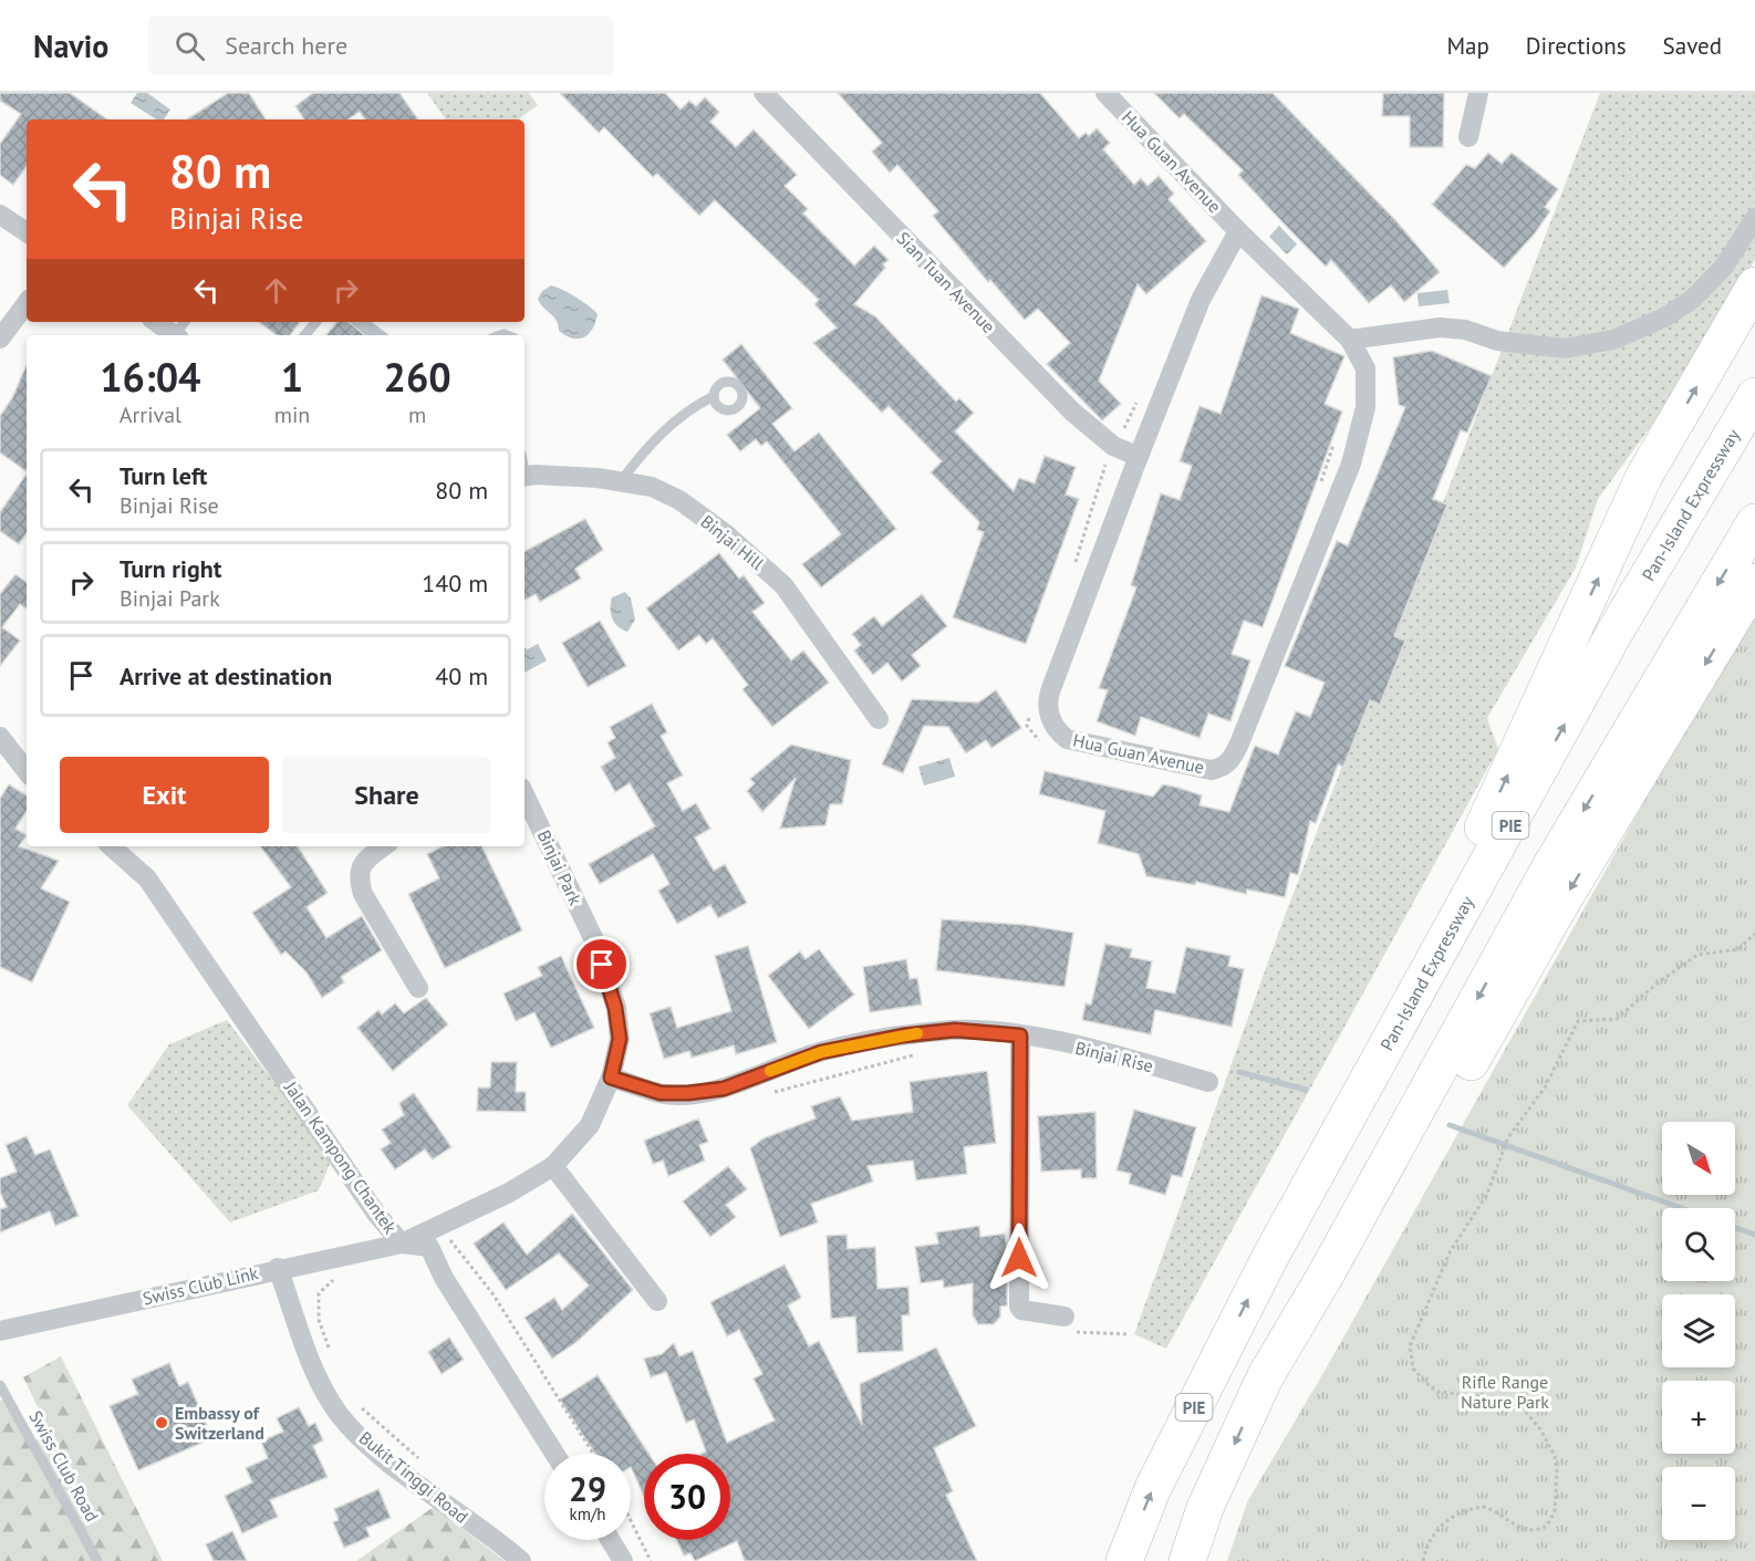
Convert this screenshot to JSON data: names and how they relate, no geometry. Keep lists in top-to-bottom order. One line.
{"streets":{"highway":["Pan-Island Expressway","PIE"],"street":["Hua Guan Avenue","Sian Tuan Avenue","Binjai Hill","Binjai Park","Binjai Rise","Jalan Kampong Chantek","Swiss Club Link","Bukit Tinggi Road"],"lane":["Swiss Club Road"]},"crossings":[["Hua Guan Avenue","Sian Tuan Avenue"],["Binjai Park","Binjai Rise"],["Binjai Park","Jalan Kampong Chantek"],["Binjai Park","Swiss Club Link"],["Jalan Kampong Chantek","Swiss Club Link"],["Swiss Club Link","Bukit Tinggi Road"]],"parks":["Rifle Range Nature Park"],"places":["Embassy of Switzerland"],"north":"bottom right","page":{"header":"Navio","search":"Search here","nav":["Map","Directions","Saved"],"turn":["80 m","Binjai Rise"],"eta":["16:04","Arrival","1","min","260","m"],"list":[{"name":"Turn left","note":"Binjai Rise","value":"80 m"},{"name":"Turn right","note":"Binjai Park","value":"140 m"},{"name":"Arrive at destination","value":"40 m"}],"buttons":["Exit","Share"],"map_buttons":["+","−"],"speed":"29 km/h","limit":"30"}}
